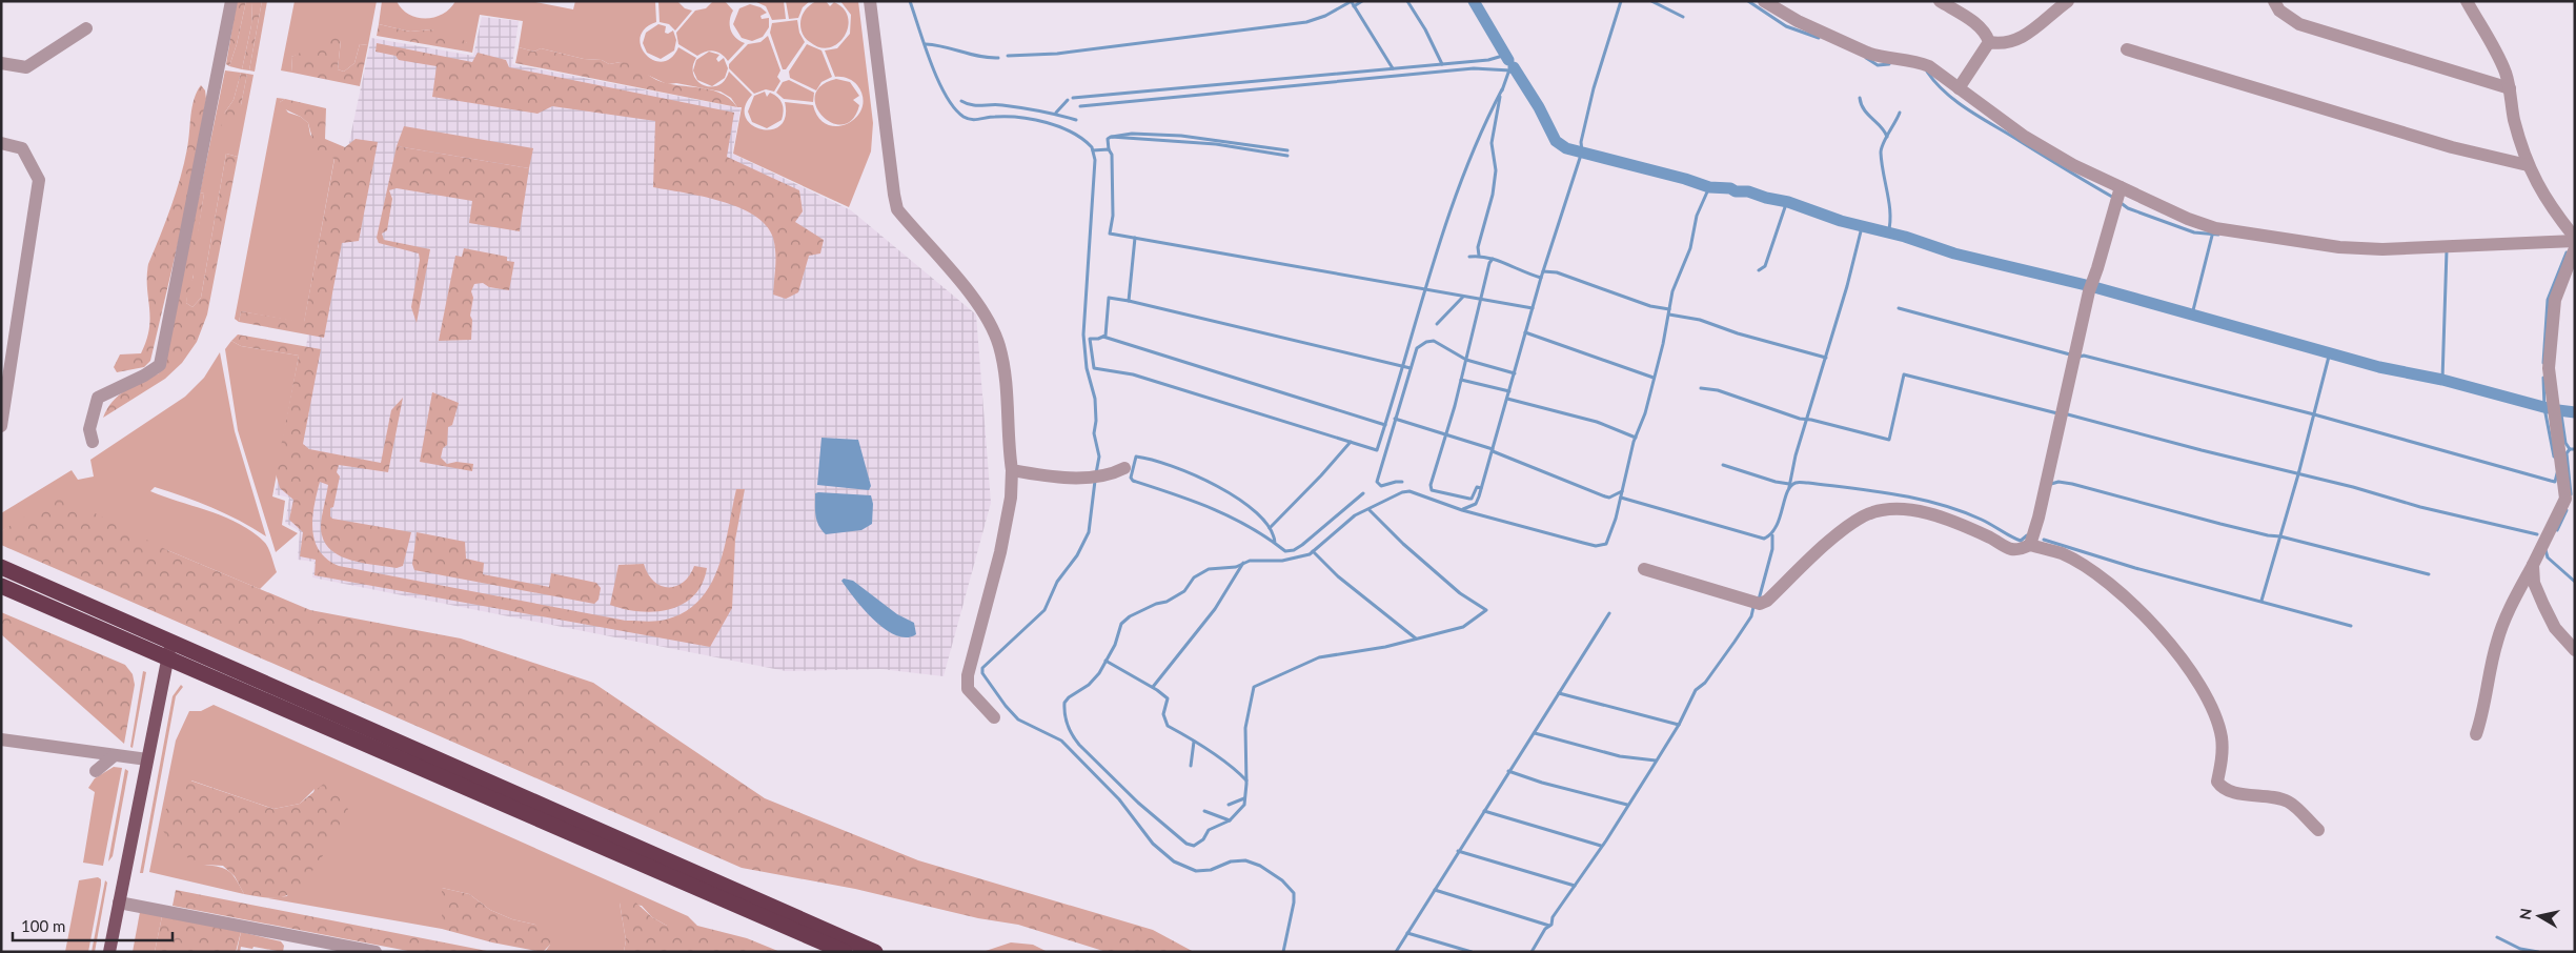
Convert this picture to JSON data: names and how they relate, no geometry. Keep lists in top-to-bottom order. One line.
{"scale_bar":"100 m","north":"left"}
